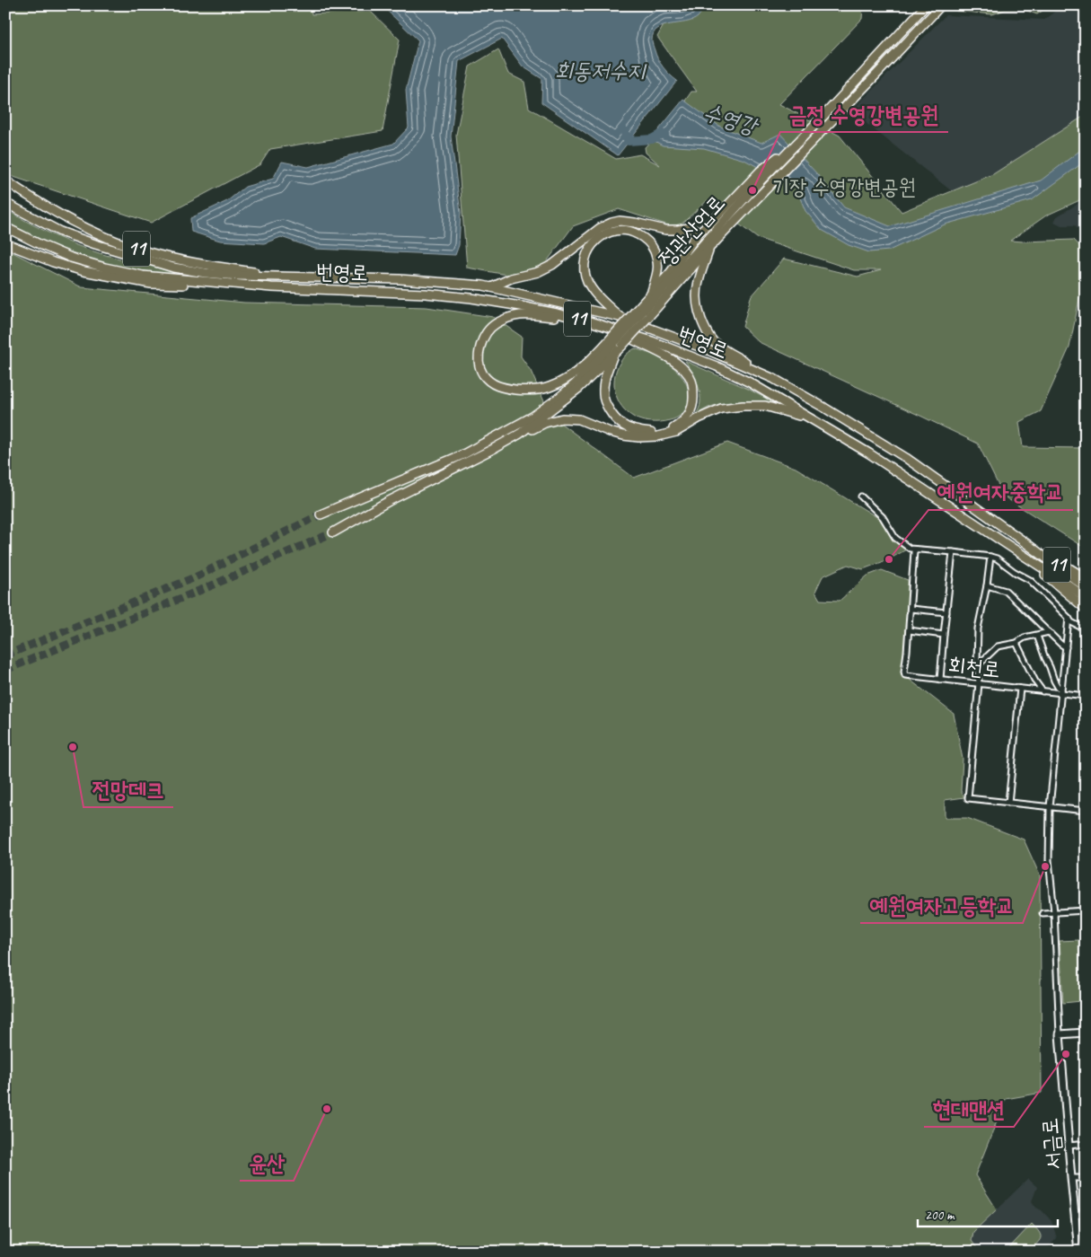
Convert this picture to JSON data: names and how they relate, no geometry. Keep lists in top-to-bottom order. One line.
{"streets":{"highway":["정관산업로","11","번영로"],"street":["회천로","서금로"]},"water":["회동저수지","수영강"],"parks":["기장 수영강변공원"],"places":["금정 수영강변공원","예원여자중학교","전망데크","예원여자고등학교","현대맨션","윤산"],"scale_bar":"200 m"}
